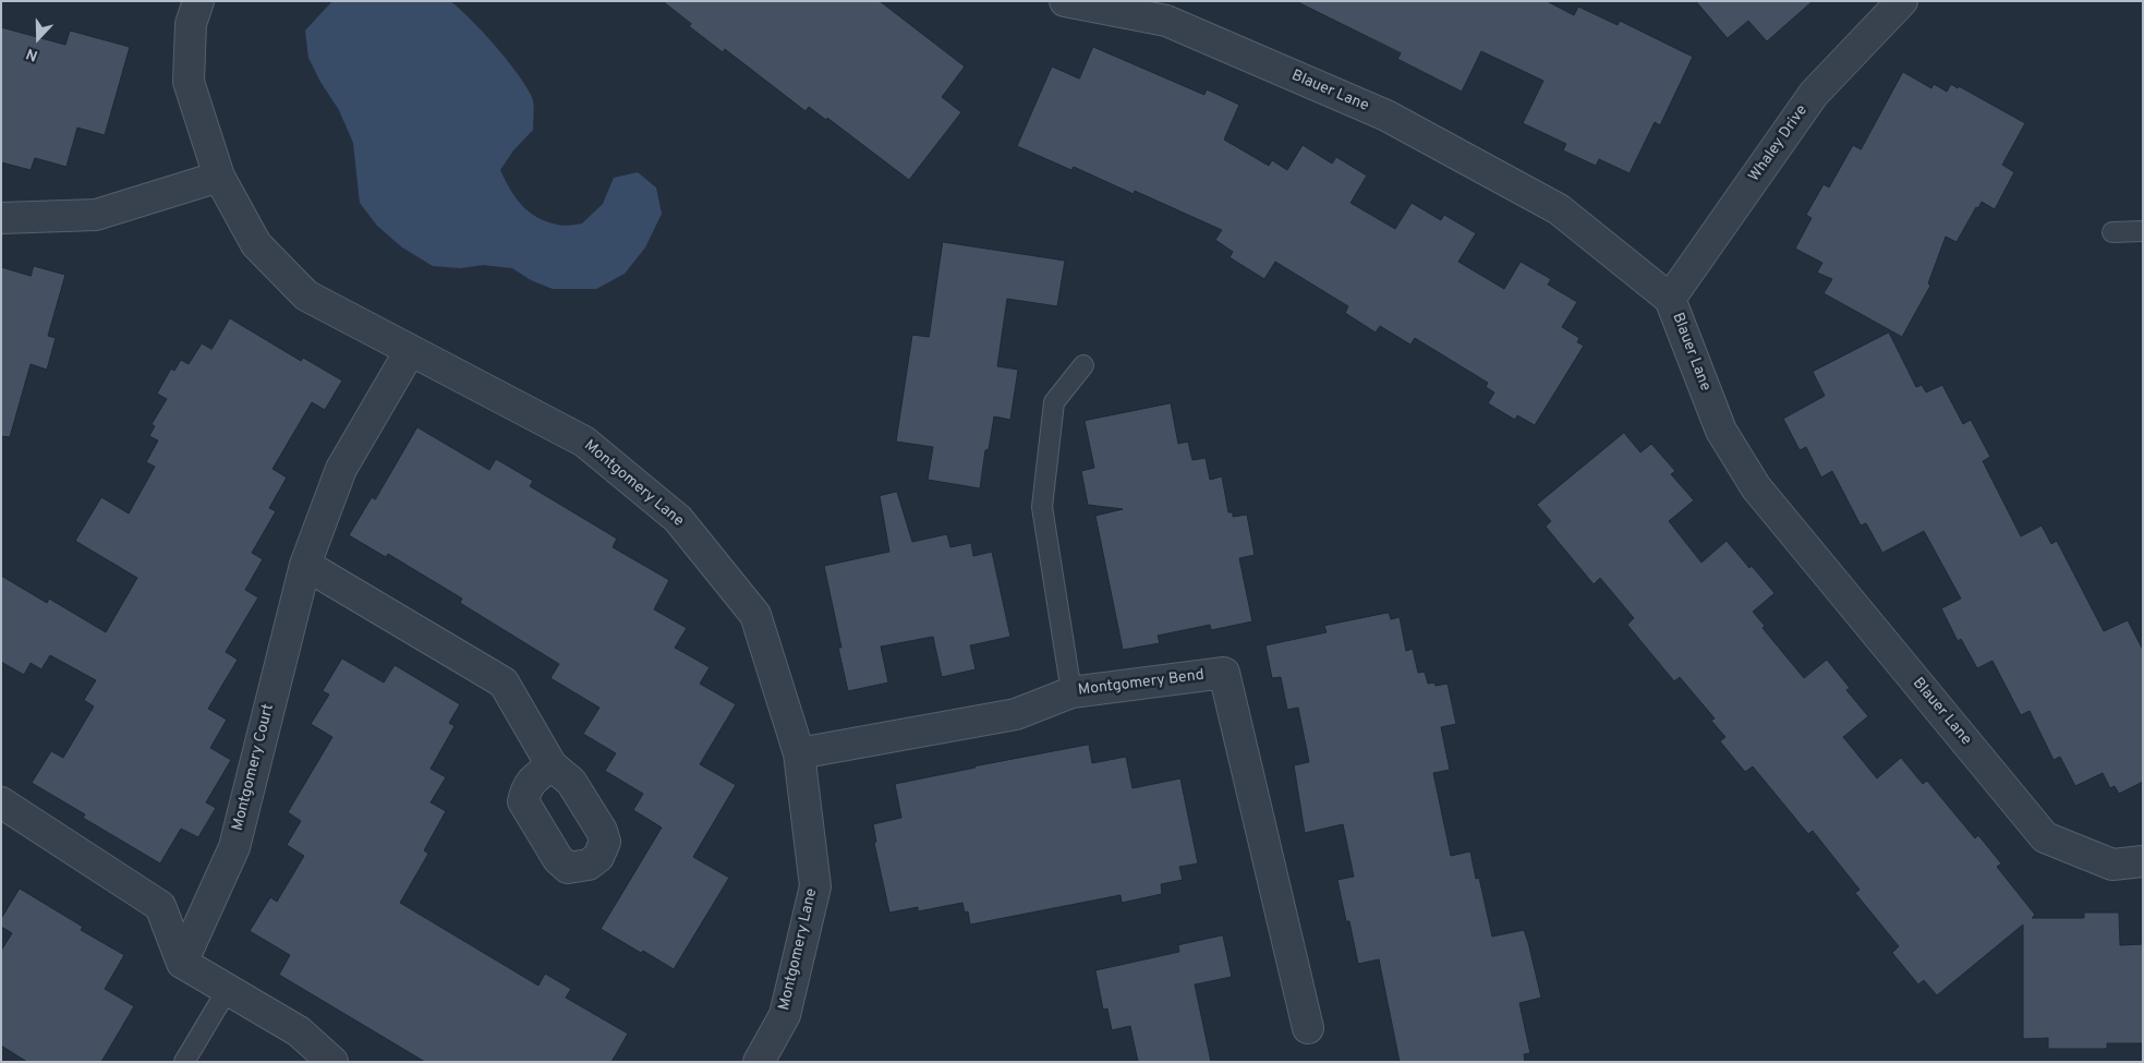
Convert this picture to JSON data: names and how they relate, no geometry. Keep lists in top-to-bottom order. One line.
{"streets":{"street":["Blauer Lane","Whaley Drive","Montgomery Lane","Montgomery Bend","Montgomery Court"]},"crossings":[["Blauer Lane","Whaley Drive"],["Montgomery Lane","Montgomery Bend"],["Montgomery Lane","Montgomery Court"]],"north":"bottom"}
